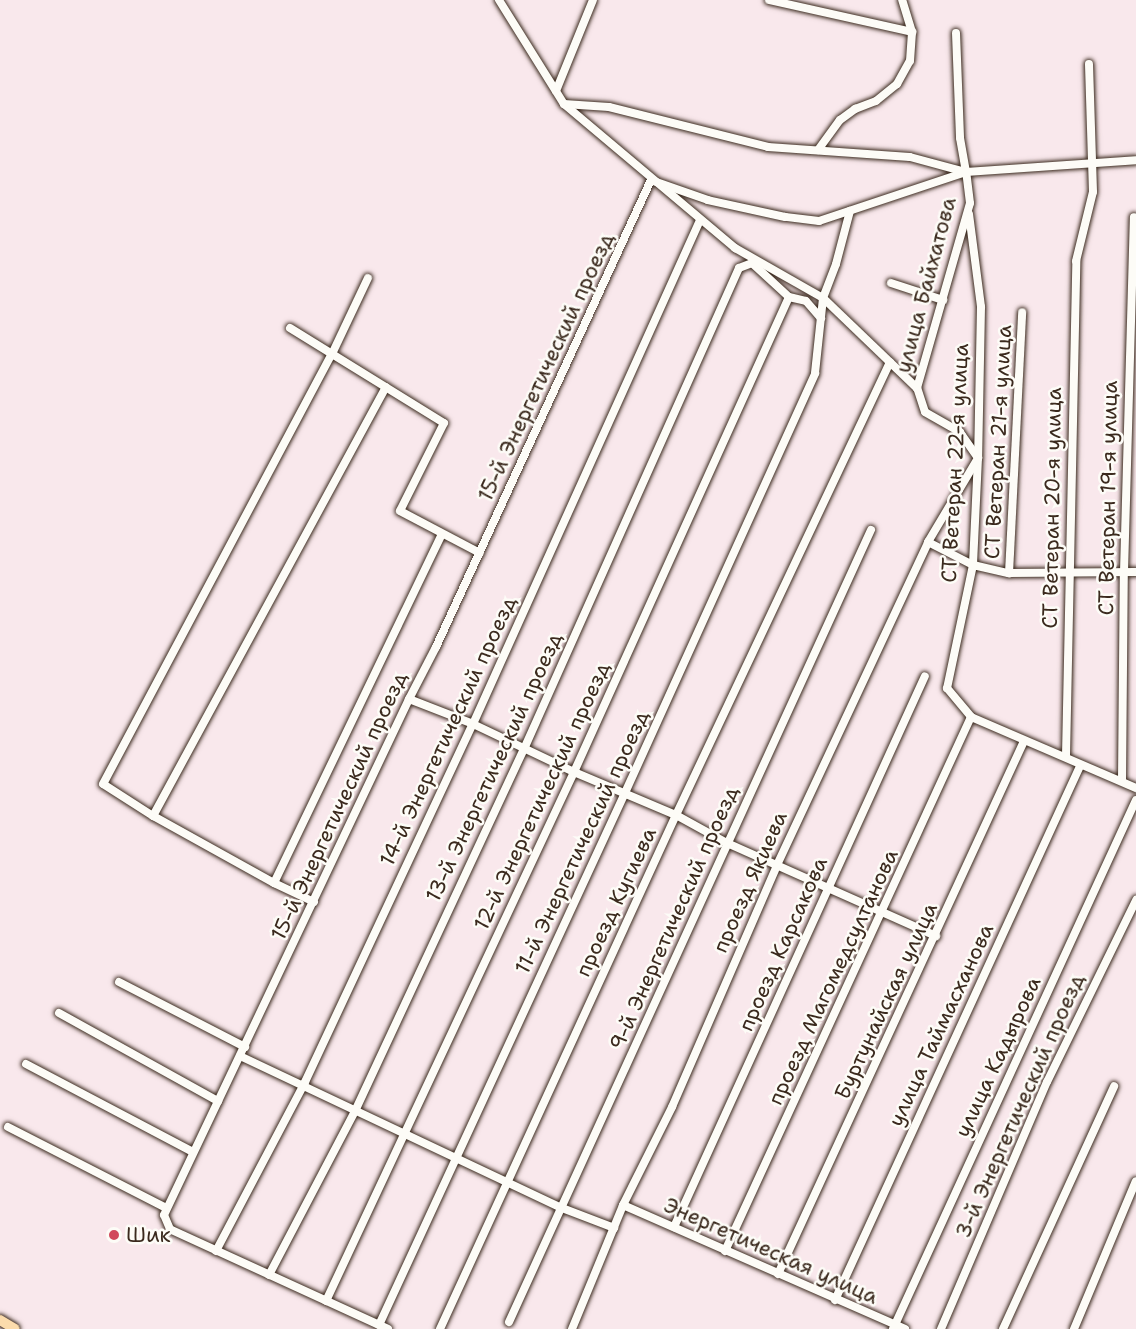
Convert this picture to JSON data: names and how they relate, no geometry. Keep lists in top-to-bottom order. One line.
{"streets":{"street":["улица Байхатова","15-й Энергетический проезд","СТ Ветеран 21-я улица","СТ Ветеран 22-я улица","СТ Ветеран 19-я улица","СТ Ветеран 20-я улица","14-й Энергетический проезд","13-й Энергетический проезд","12-й Энергетический проезд","11-й Энергетический проезд","проезд Якиева","проезд Кугиева","9-й Энергетический проезд","проезд Карсакова","проезд Магомедсултанова","Буртунайская улица","улица Таймасханова","улица Кадырова","3-й Энергетический проезд","Энергетическая улица"]},"crossings":[["улица Байхатова","15-й Энергетический проезд"],["улица Байхатова","СТ Ветеран 22-я улица"],["улица Байхатова","11-й Энергетический проезд"],["улица Байхатова","проезд Якиева"],["СТ Ветеран 22-я улица","проезд Якиева"],["СТ Ветеран 22-я улица","проезд Магомедсултанова"],["проезд Якиева","Энергетическая улица"],["проезд Карсакова","Энергетическая улица"],["проезд Магомедсултанова","Энергетическая улица"],["Буртунайская улица","Энергетическая улица"],["улица Таймасханова","Энергетическая улица"],["улица Кадырова","Энергетическая улица"]],"places":["Шик"]}
